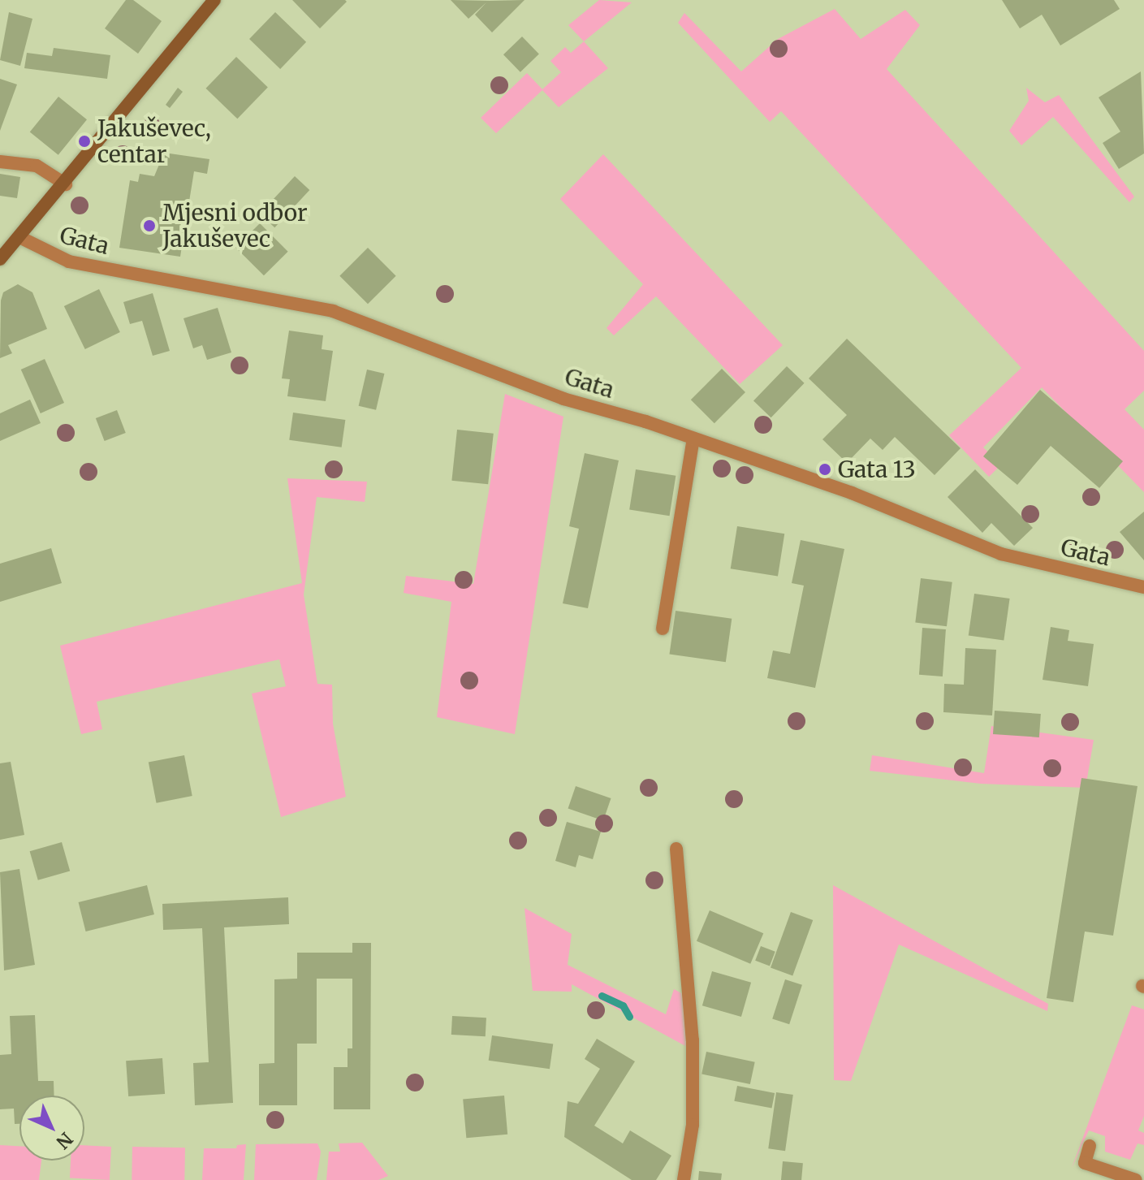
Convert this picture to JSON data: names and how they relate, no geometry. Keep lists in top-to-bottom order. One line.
{"streets":{"street":["Gata"]},"places":["Jakuševec, centar","Mjesni odbor Jakuševec","Gata 13"],"north":"bottom right"}
